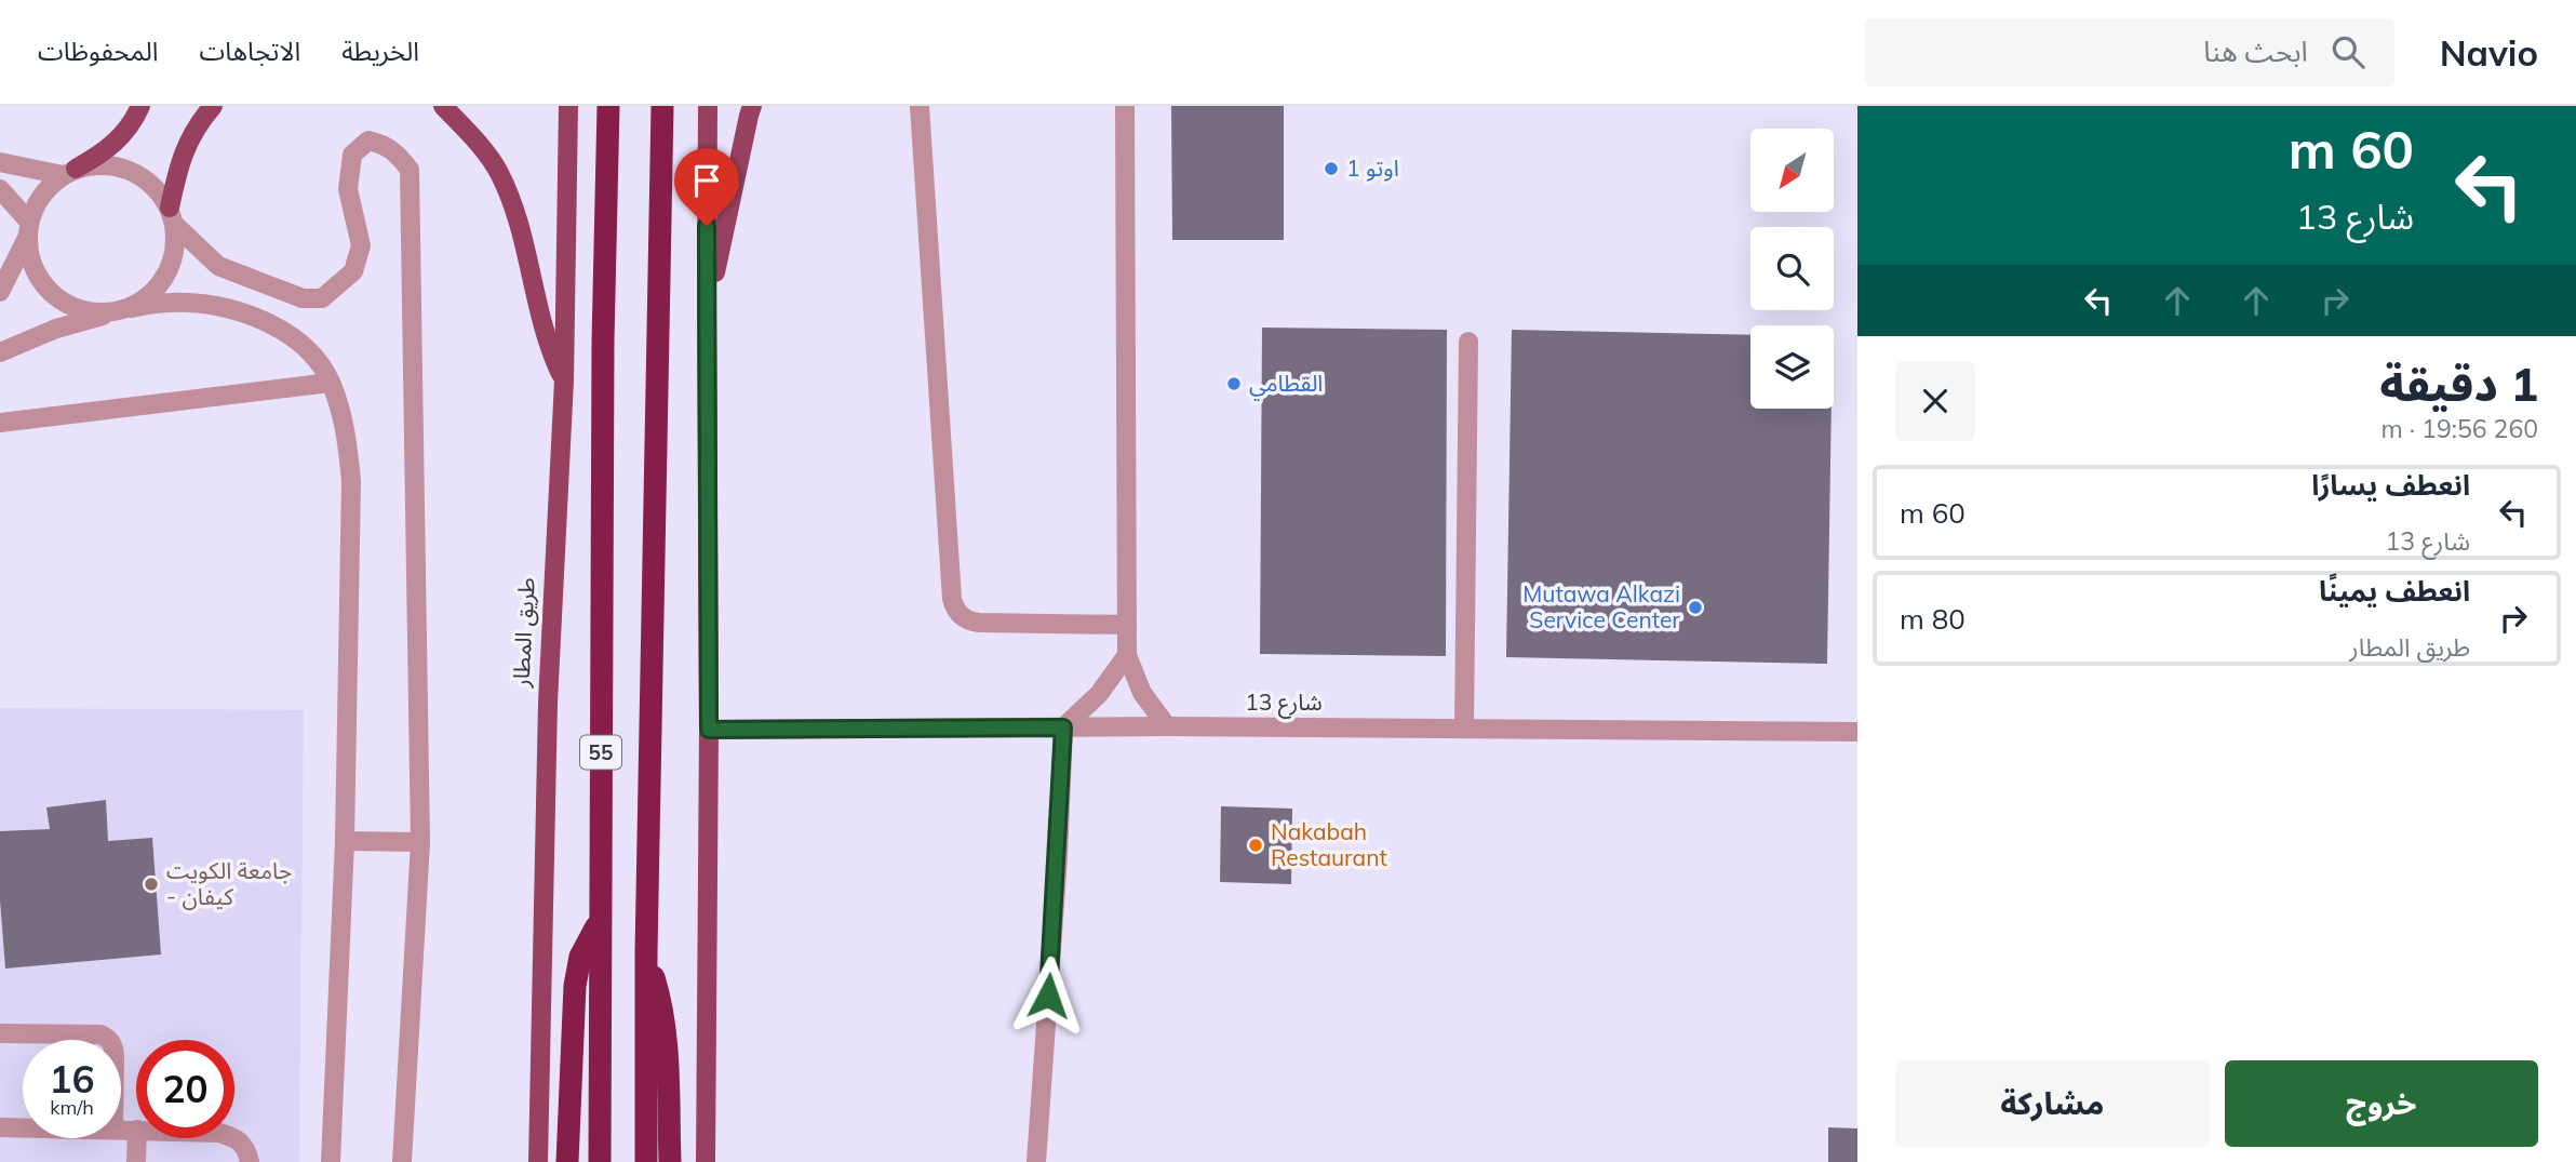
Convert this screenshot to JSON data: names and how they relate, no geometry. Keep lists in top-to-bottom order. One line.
{"streets":{"highway":["55"],"main road":["طريق المطار"],"street":["شارع 13"]},"places":["اوتو 1","القطامي","Mutawa Alkazi Service Center","Nakabah Restaurant","جامعة الكويت - كيفان"],"north":"bottom left","page":{"header":"Navio","search":"ابحث هنا","nav":["الخريطة","الاتجاهات","المحفوظات"],"turn":["60 m","شارع 13"],"heading":["1 دقيقة","260 m · 19:56"],"list":[{"name":"انعطف يسارًا","note":"شارع 13","value":"60 m"},{"name":"انعطف يمينًا","note":"طريق المطار","value":"80 m"}],"speed":"16 km/h","limit":"20","buttons":["خروج","مشاركة"]}}
